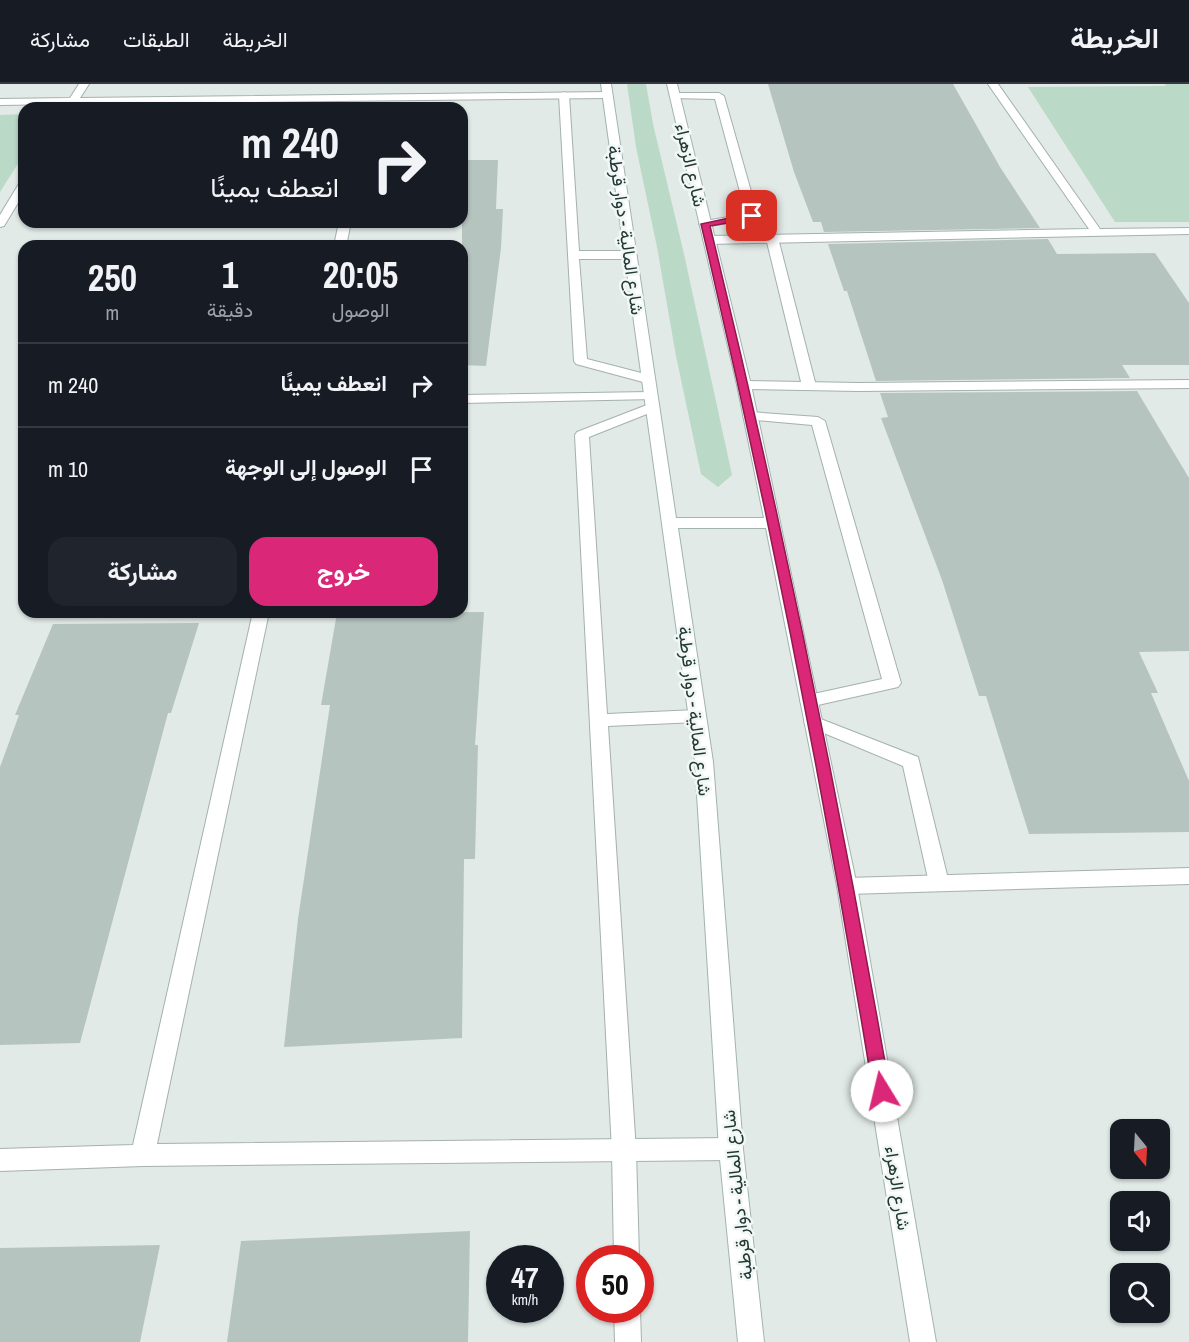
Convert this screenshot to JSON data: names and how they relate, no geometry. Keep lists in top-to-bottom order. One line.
{"streets":{"street":["شارع الزهراء","شارع المالية - دوار قرطبة"]},"north":"bottom","page":{"header":"الخريطة","nav":["الخريطة","الطبقات","مشاركة"],"turn":["240 m","انعطف يمينًا"],"eta":["20:05","الوصول","1","دقيقة","250","m"],"list":[{"name":"انعطف يمينًا","value":"240 m"},{"name":"الوصول إلى الوجهة","value":"10 m"}],"buttons":["خروج","مشاركة"],"speed":"47 km/h","limit":"50"}}
